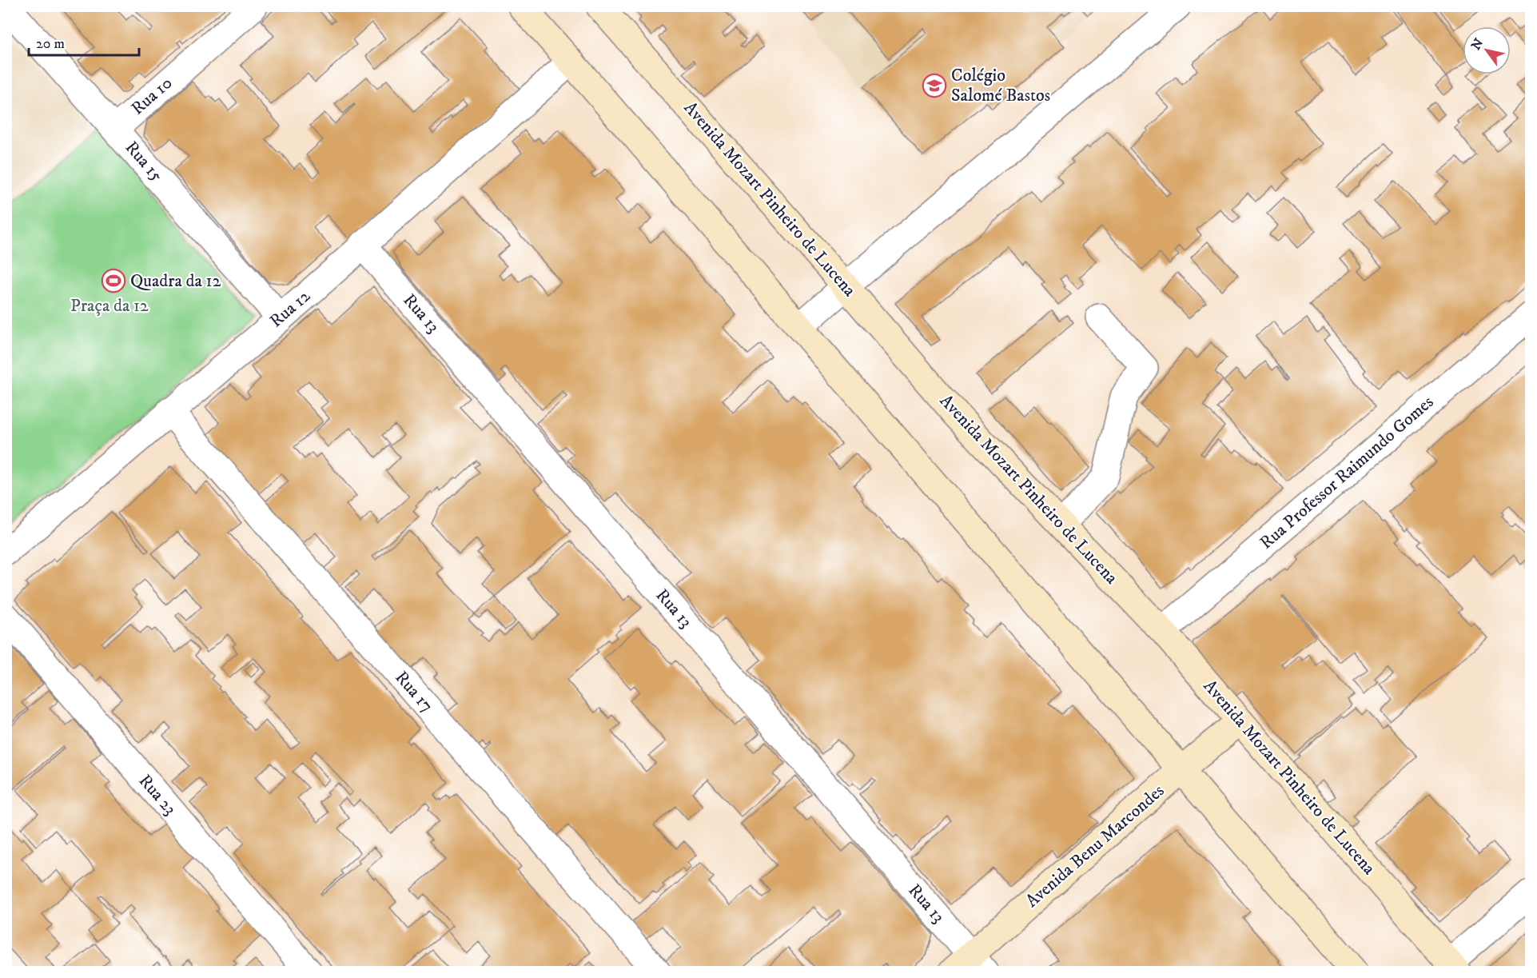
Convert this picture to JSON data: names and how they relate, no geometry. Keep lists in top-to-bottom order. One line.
{"streets":{"main road":["Avenida Mozart Pinheiro de Lucena","Avenida Benu Marcondes"],"street":["Rua 10","Rua 15","Rua 12","Rua 13","Rua Professor Raimundo Gomes","Rua 17","Rua 23"]},"crossings":[["Rua 10","Rua 15"],["Rua 15","Rua 12"],["Avenida Mozart Pinheiro de Lucena","Rua Professor Raimundo Gomes"],["Avenida Mozart Pinheiro de Lucena","Avenida Benu Marcondes"],["Rua 12","Rua 13"],["Rua 12","Rua 17"],["Rua 13","Avenida Benu Marcondes"]],"parks":["Praça da 12"],"places":{"school or university":["Colégio Salomé Bastos"],"sports":["Quadra da 12"]},"scale_bar":"20 m","north":"top left"}
